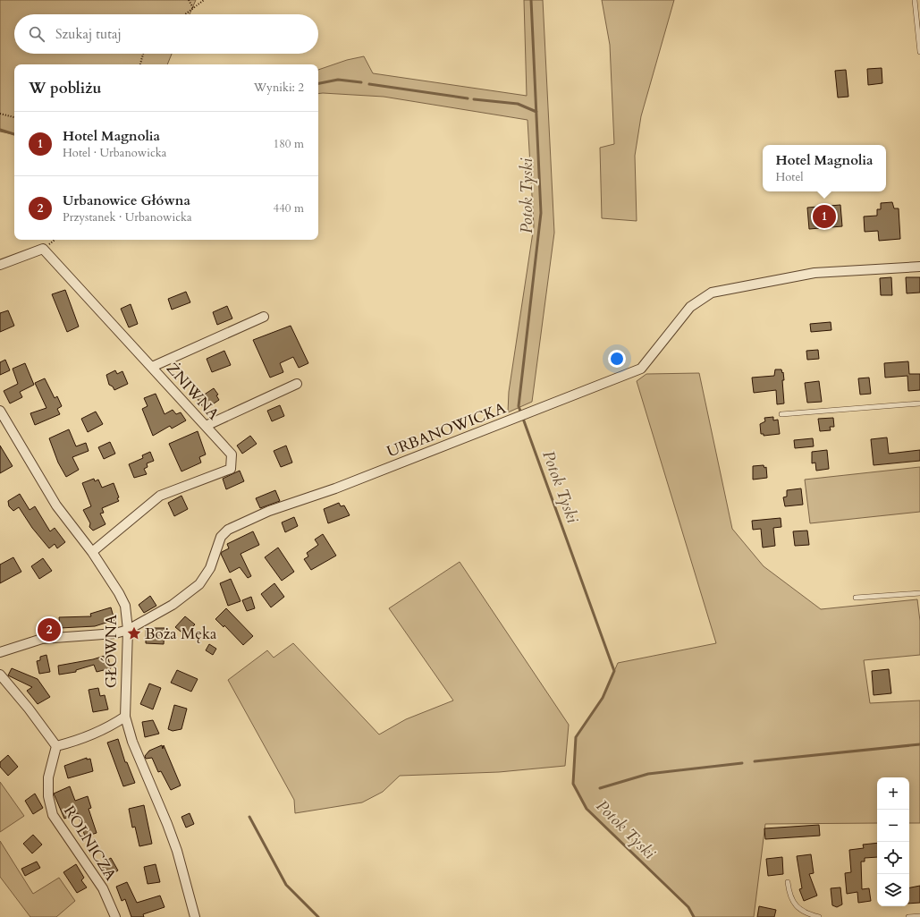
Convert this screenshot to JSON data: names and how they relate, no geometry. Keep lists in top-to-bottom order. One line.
{"streets":{"street":["ŻNIWNA","URBANOWICKA","GŁÓWNA","ROLNICZA"]},"crossings":[["ŻNIWNA","GŁÓWNA"],["URBANOWICKA","GŁÓWNA"]],"water":["Potok Tyski"],"places":{"place":["Boża Męka"]},"page":{"search":"Szukaj tutaj","heading":["W pobliżu","Wyniki: 2"],"list":[{"mark":"1","name":"Hotel Magnolia","note":"Hotel · Urbanowicka","value":"180 m"},{"mark":"2","name":"Urbanowice Główna","note":"Przystanek · Urbanowicka","value":"440 m"}],"popup":["Hotel Magnolia","Hotel"],"pins":["1","2"],"map_buttons":["+","−"]}}
